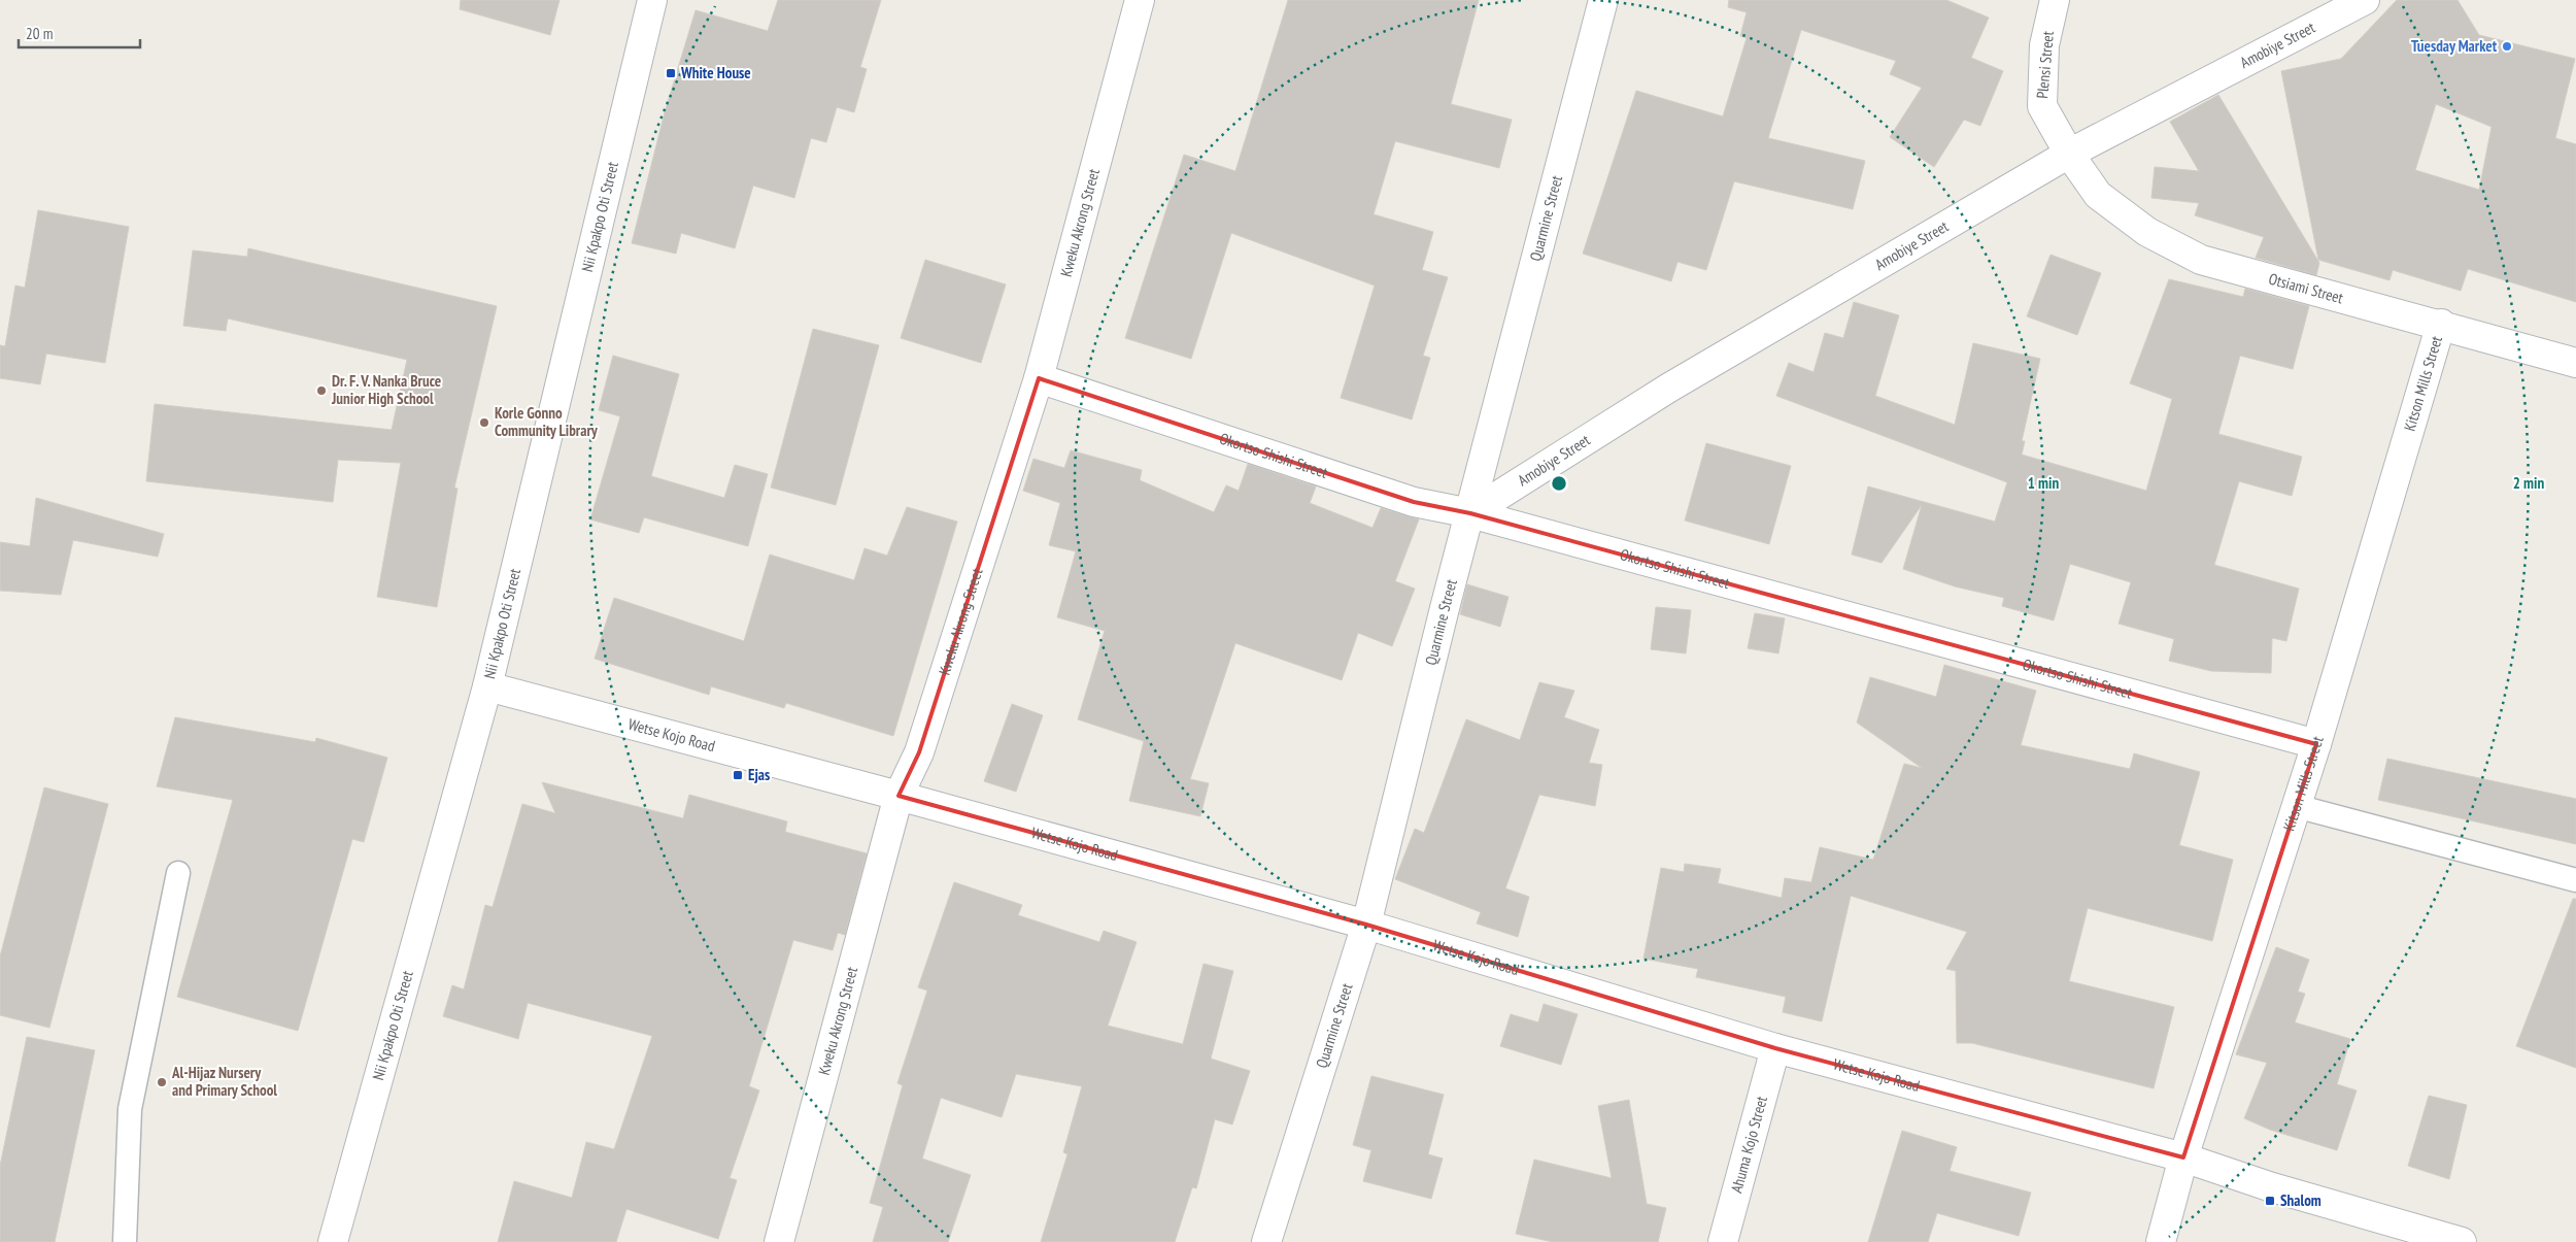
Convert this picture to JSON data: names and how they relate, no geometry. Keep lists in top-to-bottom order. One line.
{"streets":{"street":["Amobiye Street","Plensi Street","Nii Kpakpo Oti Street","Quarmine Street","Kweku Akrong Street","Otsiami Street","Kitson Mills Street","Okortso Shishi Street","Wetse Kojo Road","Ahuma Kojo Street"]},"crossings":[["Amobiye Street","Plensi Street"],["Amobiye Street","Quarmine Street"],["Amobiye Street","Otsiami Street"],["Amobiye Street","Okortso Shishi Street"],["Plensi Street","Otsiami Street"],["Nii Kpakpo Oti Street","Wetse Kojo Road"],["Quarmine Street","Okortso Shishi Street"],["Quarmine Street","Wetse Kojo Road"],["Kweku Akrong Street","Okortso Shishi Street"],["Kweku Akrong Street","Wetse Kojo Road"],["Otsiami Street","Kitson Mills Street"],["Kitson Mills Street","Okortso Shishi Street"],["Kitson Mills Street","Wetse Kojo Road"],["Wetse Kojo Road","Ahuma Kojo Street"]],"places":{"other":["Tuesday Market","Dr. F. V. Nanka Bruce Junior High School","Korle Gonno Community Library","Al-Hijaz Nursery and Primary School"],"transit":["White House","Ejas","Shalom"]},"scale_bar":"20 m","rings":["1 min","2 min"]}
